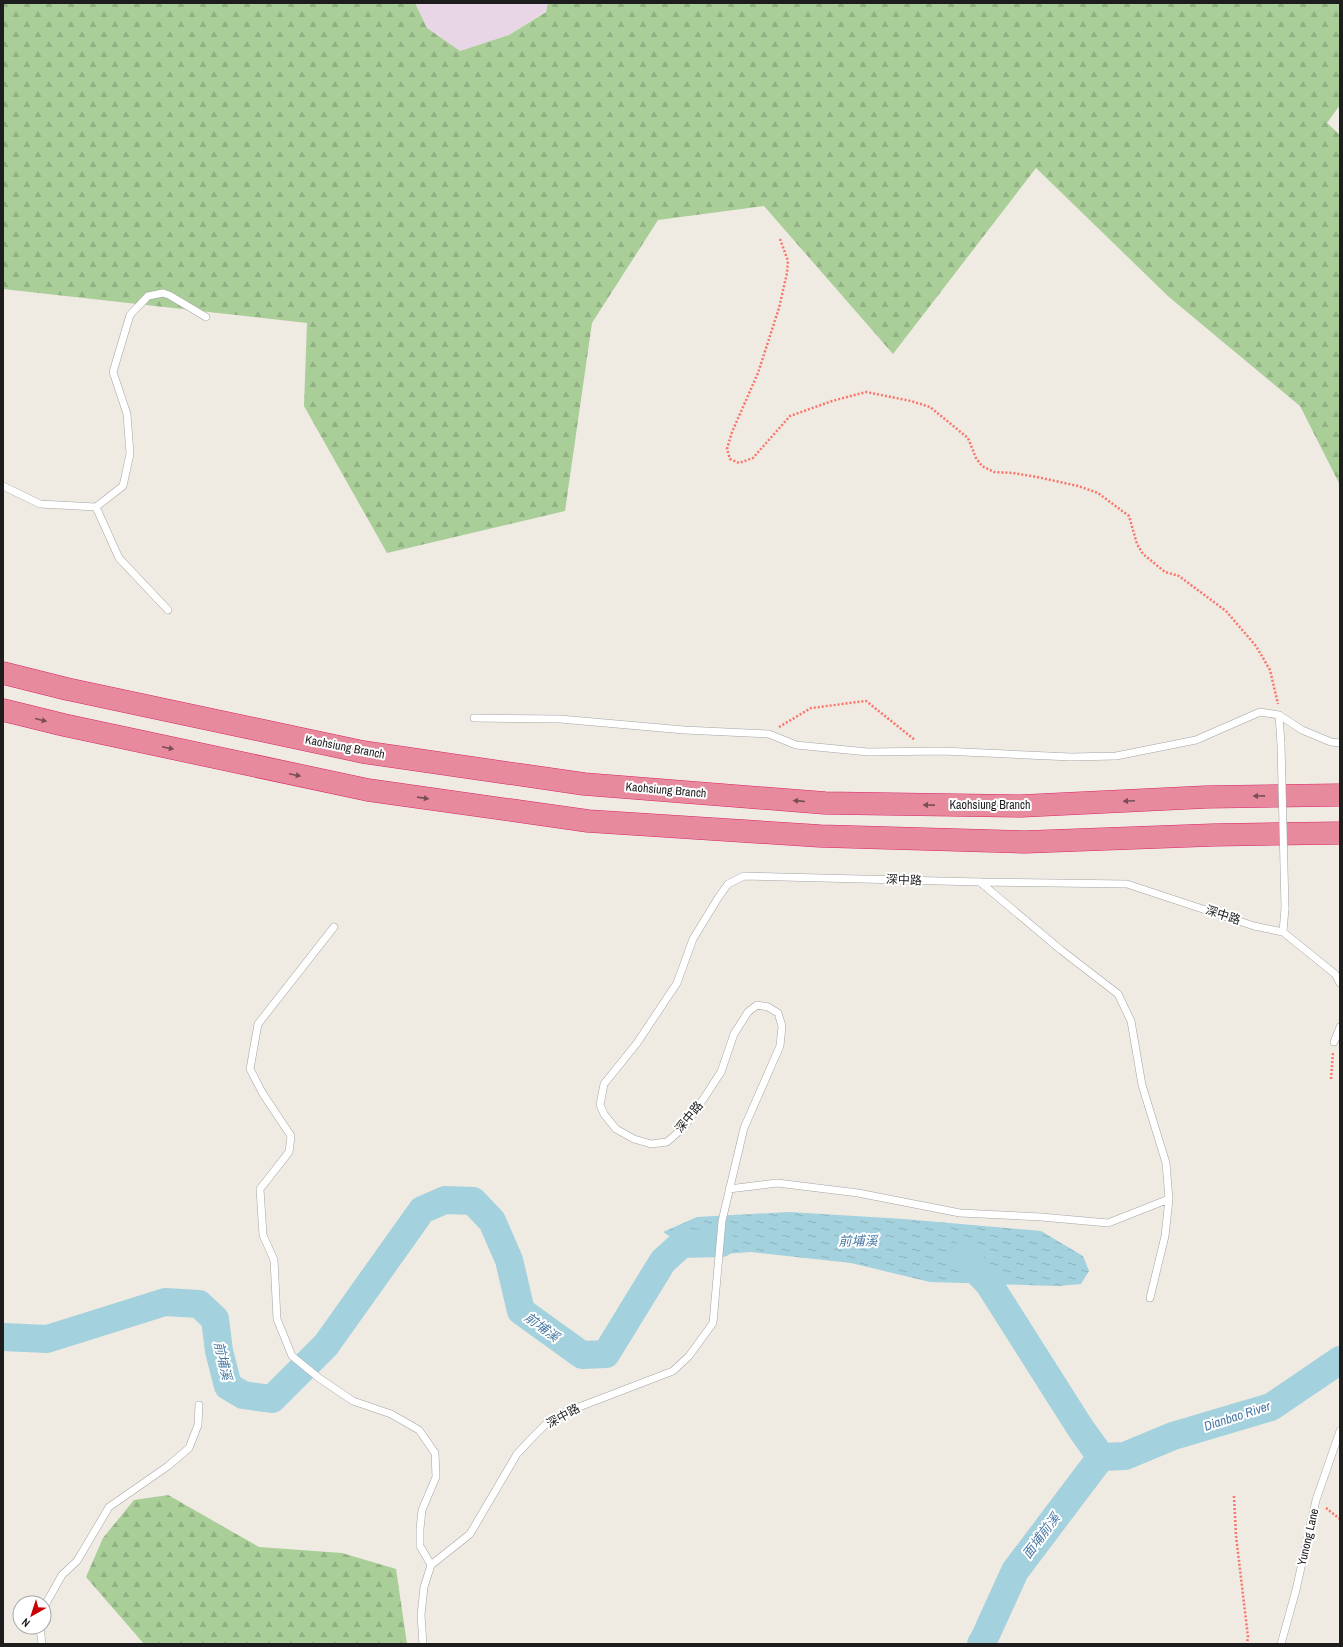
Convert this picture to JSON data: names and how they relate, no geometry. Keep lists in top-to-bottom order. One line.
{"streets":{"highway":["Kaohsiung Branch"],"lane":["深中路","Yunong Lane"]},"water":["前埔溪","Dianbao River","面埔前溪"],"north":"bottom left"}
